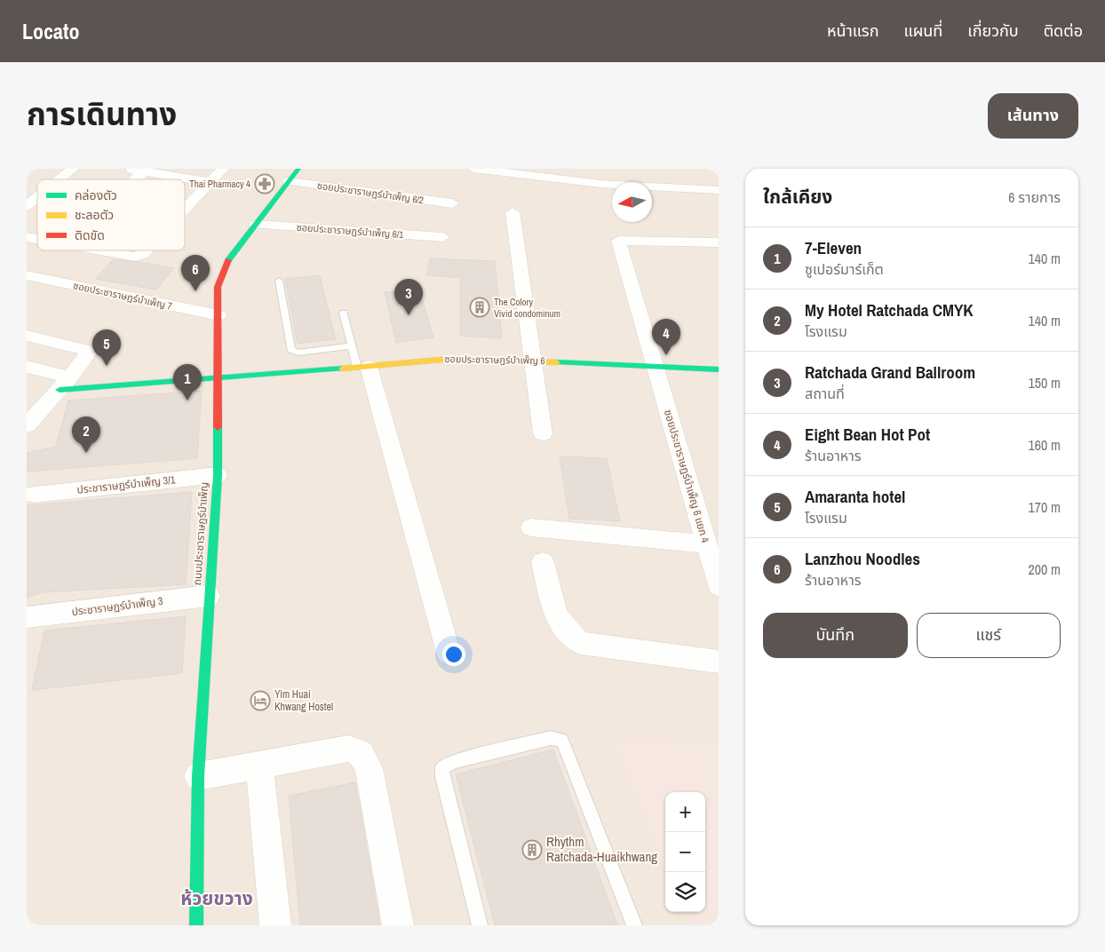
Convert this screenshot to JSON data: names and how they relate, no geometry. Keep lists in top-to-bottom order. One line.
{"streets":{"main road":["ซอยประชาราษฎร์บำเพ็ญ 6","ถนนประชาราษฎร์บำเพ็ญ"],"street":["ซอยประชาราษฎร์บำเพ็ญ 6/2","ซอยประชาราษฎร์บำเพ็ญ 6/1","ซอยประชาราษฎร์บำเพ็ญ 7","ซอยประชาราษฎร์บำเพ็ญ 6 แยก 4","ประชาราษฎร์บำเพ็ญ 3/1","ประชาราษฎร์บำเพ็ญ 3"]},"crossings":[["ซอยประชาราษฎร์บำเพ็ญ 6/2","ถนนประชาราษฎร์บำเพ็ญ"],["ซอยประชาราษฎร์บำเพ็ญ 6/1","ถนนประชาราษฎร์บำเพ็ญ"],["ซอยประชาราษฎร์บำเพ็ญ 7","ถนนประชาราษฎร์บำเพ็ญ"],["ซอยประชาราษฎร์บำเพ็ญ 6","ซอยประชาราษฎร์บำเพ็ญ 6 แยก 4"],["ซอยประชาราษฎร์บำเพ็ญ 6","ถนนประชาราษฎร์บำเพ็ญ"],["ประชาราษฎร์บำเพ็ญ 3/1","ถนนประชาราษฎร์บำเพ็ญ"],["ถนนประชาราษฎร์บำเพ็ญ","ประชาราษฎร์บำเพ็ญ 3"]],"districts":["ห้วยขวาง"],"places":{"pharmacy":["Thai Pharmacy 4"],"building":["The Colory Vivid condominum","Rhythm Ratchada-Huaikhwang"],"hotel":["Yim Huai Khwang Hostel"]},"legend":["คล่องตัว","ชะลอตัว","ติดขัด"],"north":"left","page":{"header":"Locato","nav":["หน้าแรก","แผนที่","เกี่ยวกับ","ติดต่อ"],"title":"การเดินทาง","buttons":["เส้นทาง",["บันทึก","แชร์"]],"heading":["ใกล้เคียง","6 รายการ"],"list":[{"mark":"1","name":"7-Eleven","note":"ซูเปอร์มาร์เก็ต","value":"140 m"},{"mark":"2","name":"My Hotel Ratchada CMYK","note":"โรงแรม","value":"140 m"},{"mark":"3","name":"Ratchada Grand Ballroom","note":"สถานที่","value":"150 m"},{"mark":"4","name":"Eight Bean Hot Pot","note":"ร้านอาหาร","value":"160 m"},{"mark":"5","name":"Amaranta hotel","note":"โรงแรม","value":"170 m"},{"mark":"6","name":"Lanzhou Noodles","note":"ร้านอาหาร","value":"200 m"}],"pins":["6","3","4","5","1","2"],"map_buttons":["+","−"]}}
